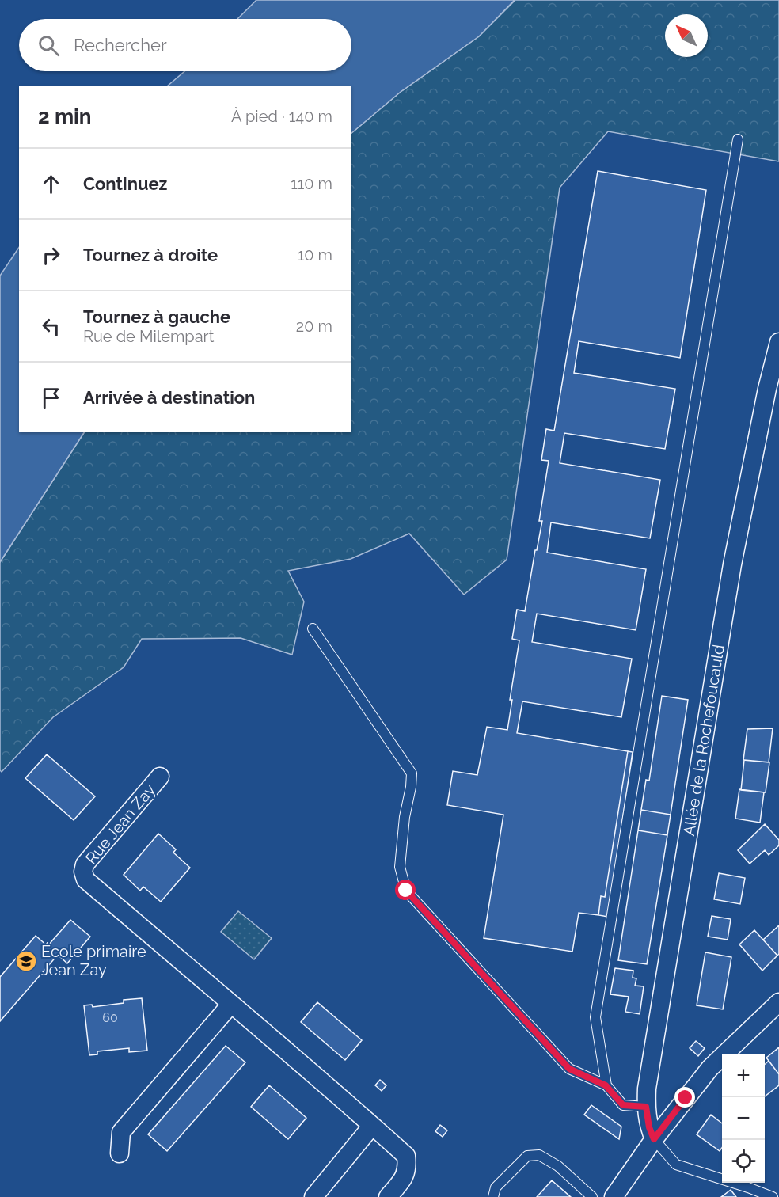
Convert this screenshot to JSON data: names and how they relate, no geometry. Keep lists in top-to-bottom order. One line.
{"streets":{"street":["Allée de la Rochefoucauld","Rue Jean Zay"]},"places":{"school or university":["École primaire Jean Zay"]},"house_numbers":["60"],"north":"top left","page":{"search":"Rechercher","heading":["2 min","À pied · 140 m"],"list":[["Continuez","110 m"],["Tournez à droite","10 m"],["Tournez à gauche","Rue de Milempart","20 m"],"Arrivée à destination"],"map_buttons":["+","−"]}}
